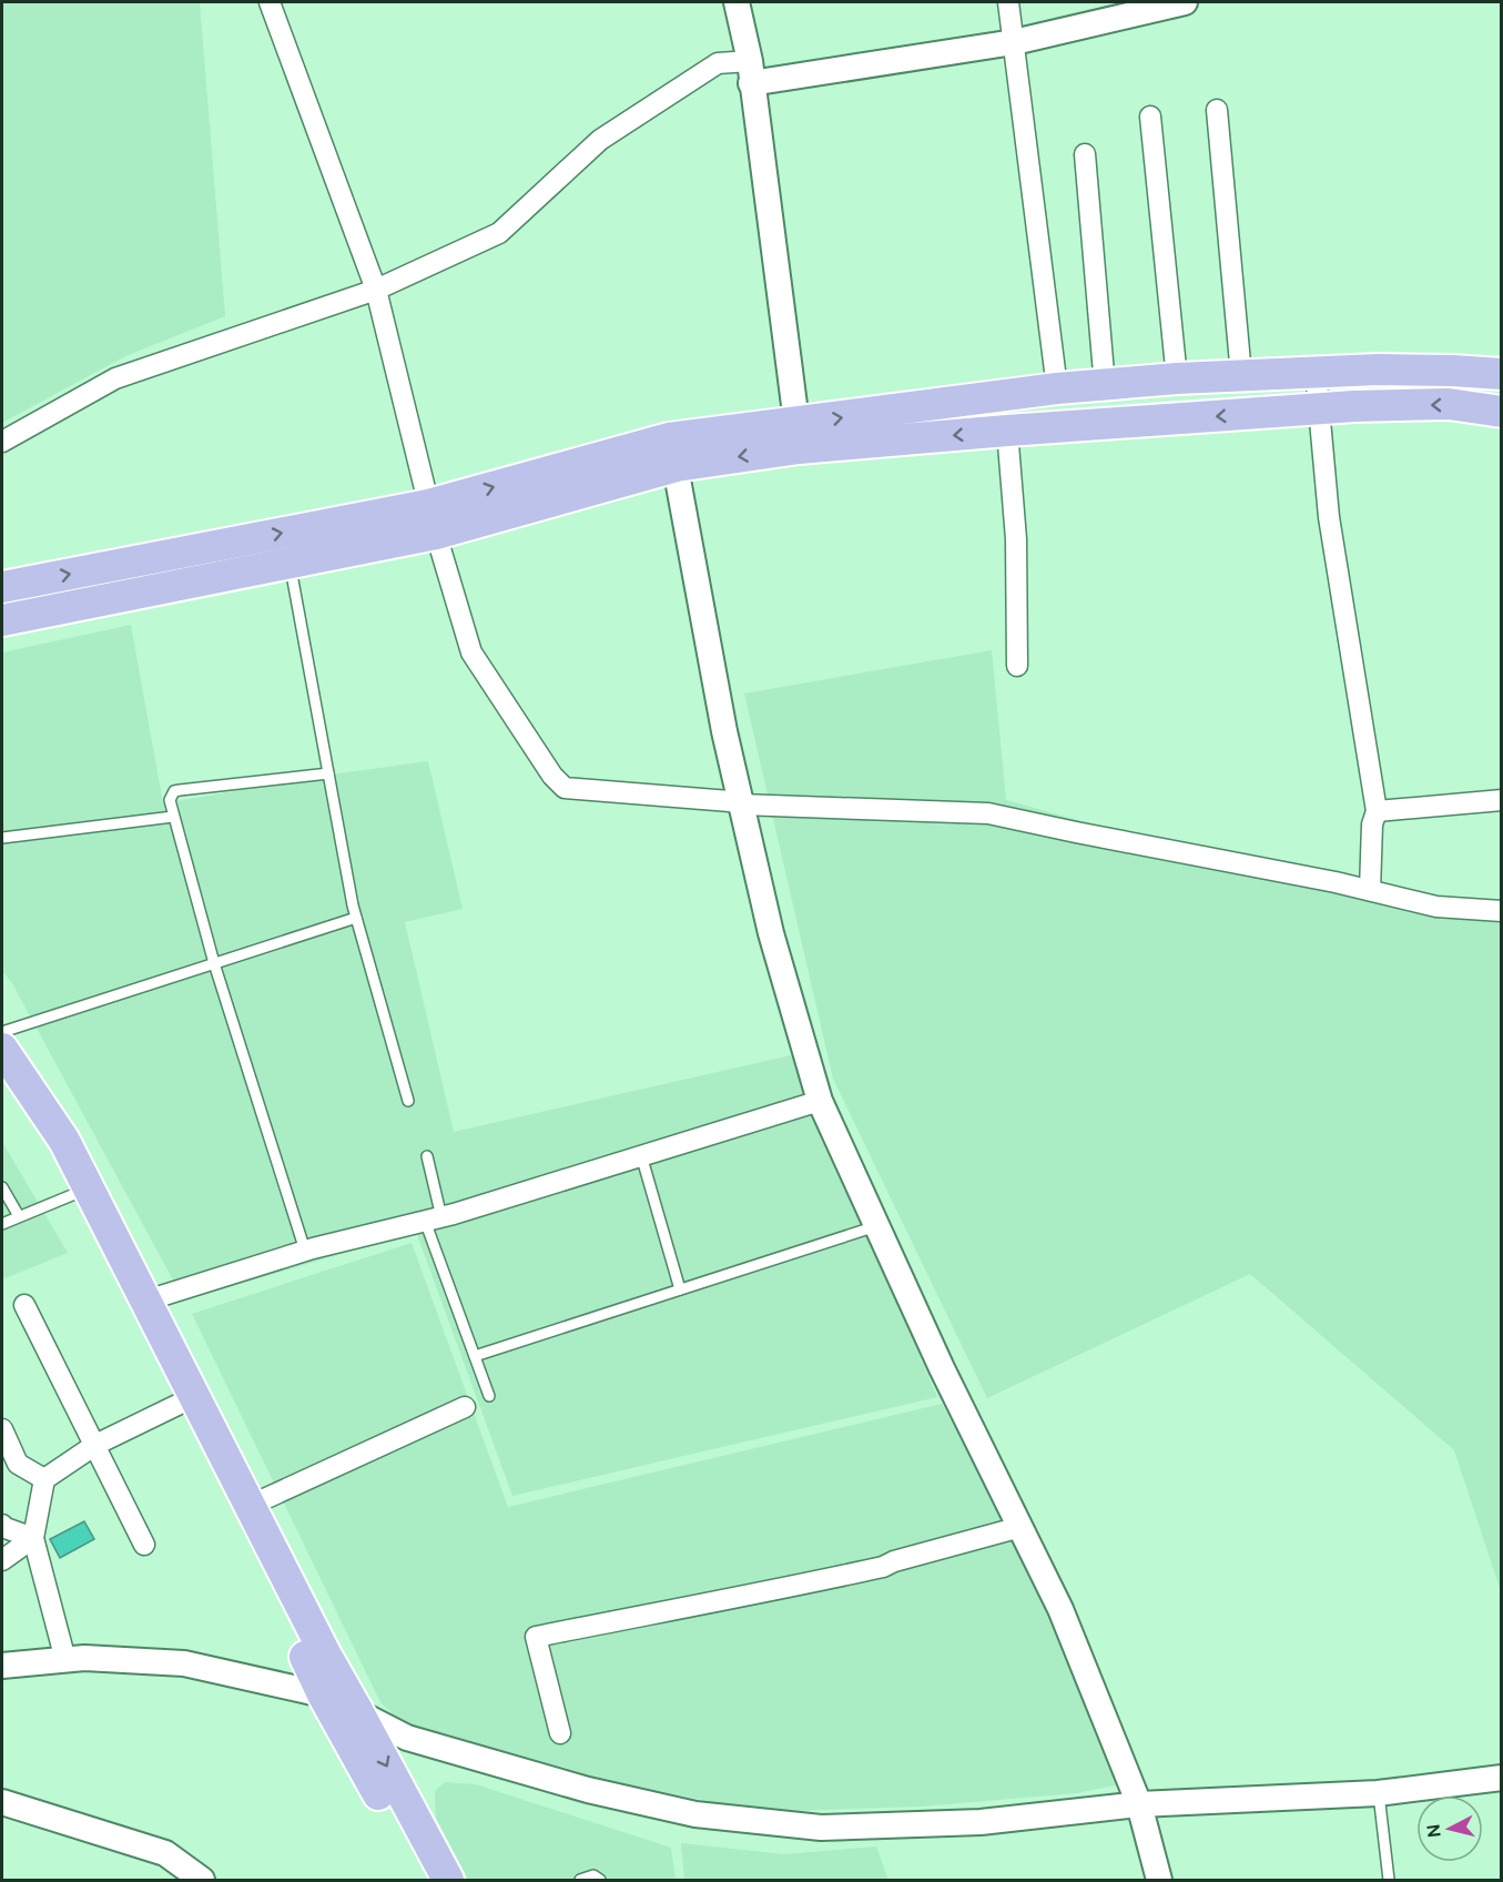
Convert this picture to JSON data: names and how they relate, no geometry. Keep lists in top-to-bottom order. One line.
{"north":"left"}
